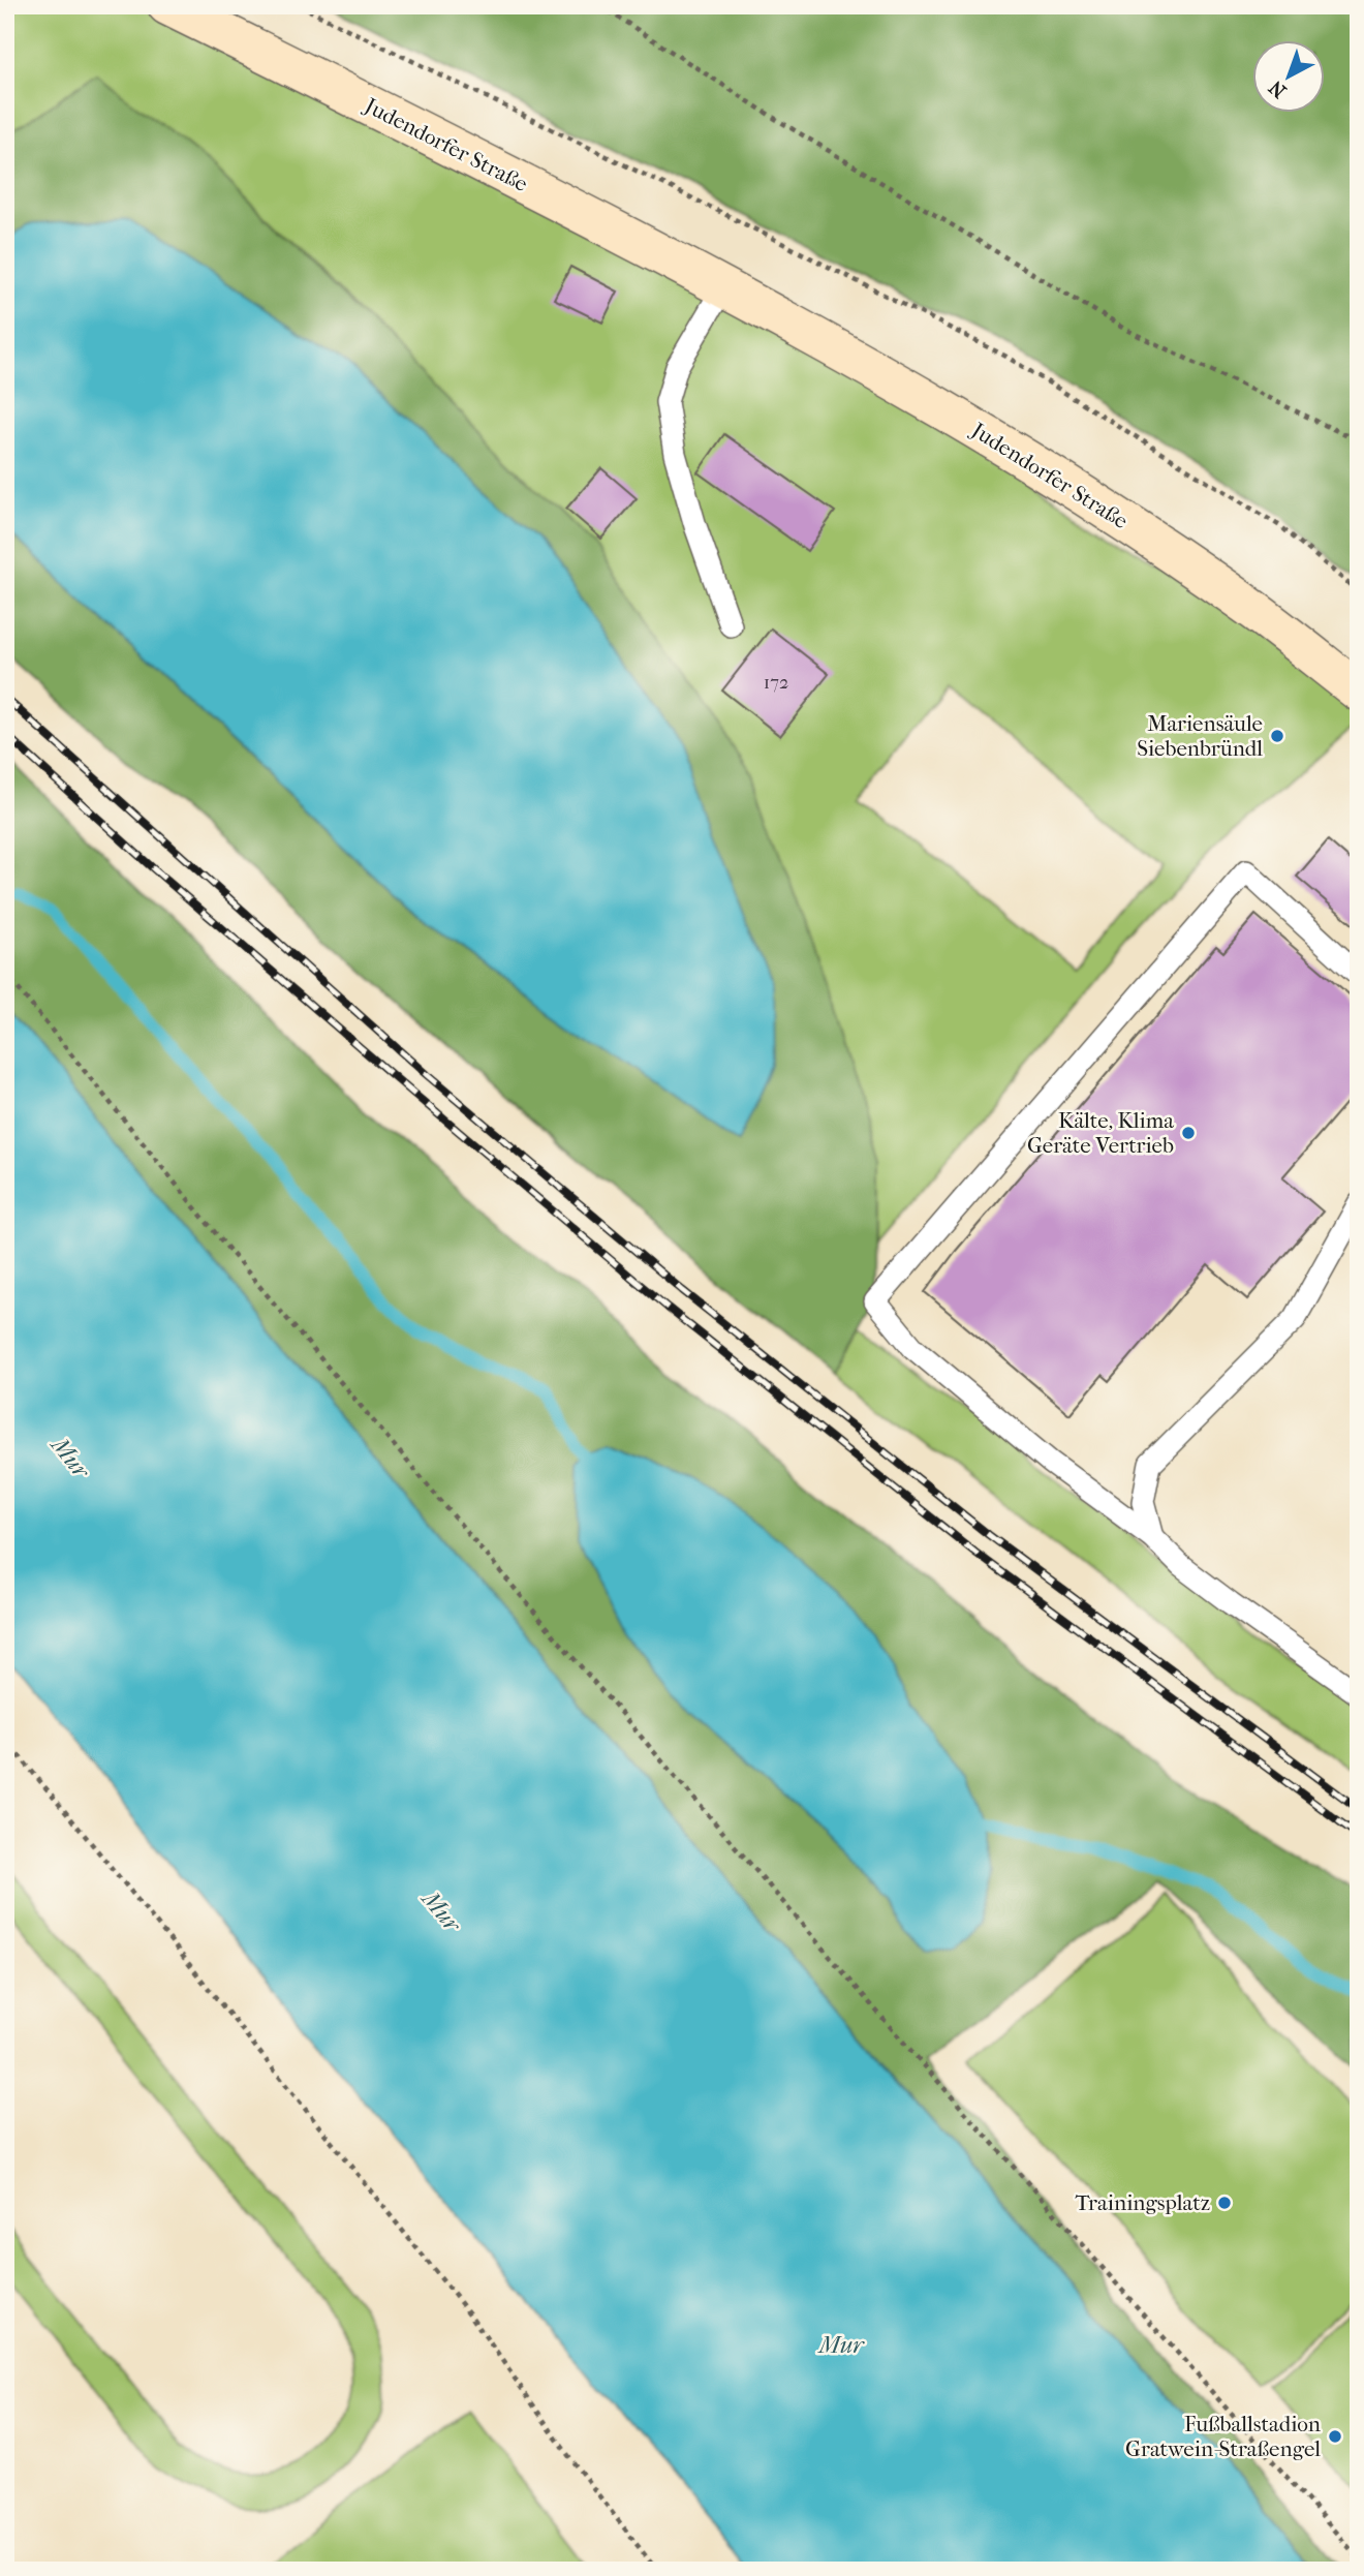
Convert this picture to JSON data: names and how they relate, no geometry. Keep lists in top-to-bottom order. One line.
{"streets":{"main road":["Judendorfer Straße"]},"water":["Mur"],"places":["Mariensäule Siebenbründl","Kälte, Klima Geräte Vertrieb","Trainingsplatz","Fußballstadion Gratwein-Straßengel"],"house_numbers":["172"],"north":"bottom left"}
